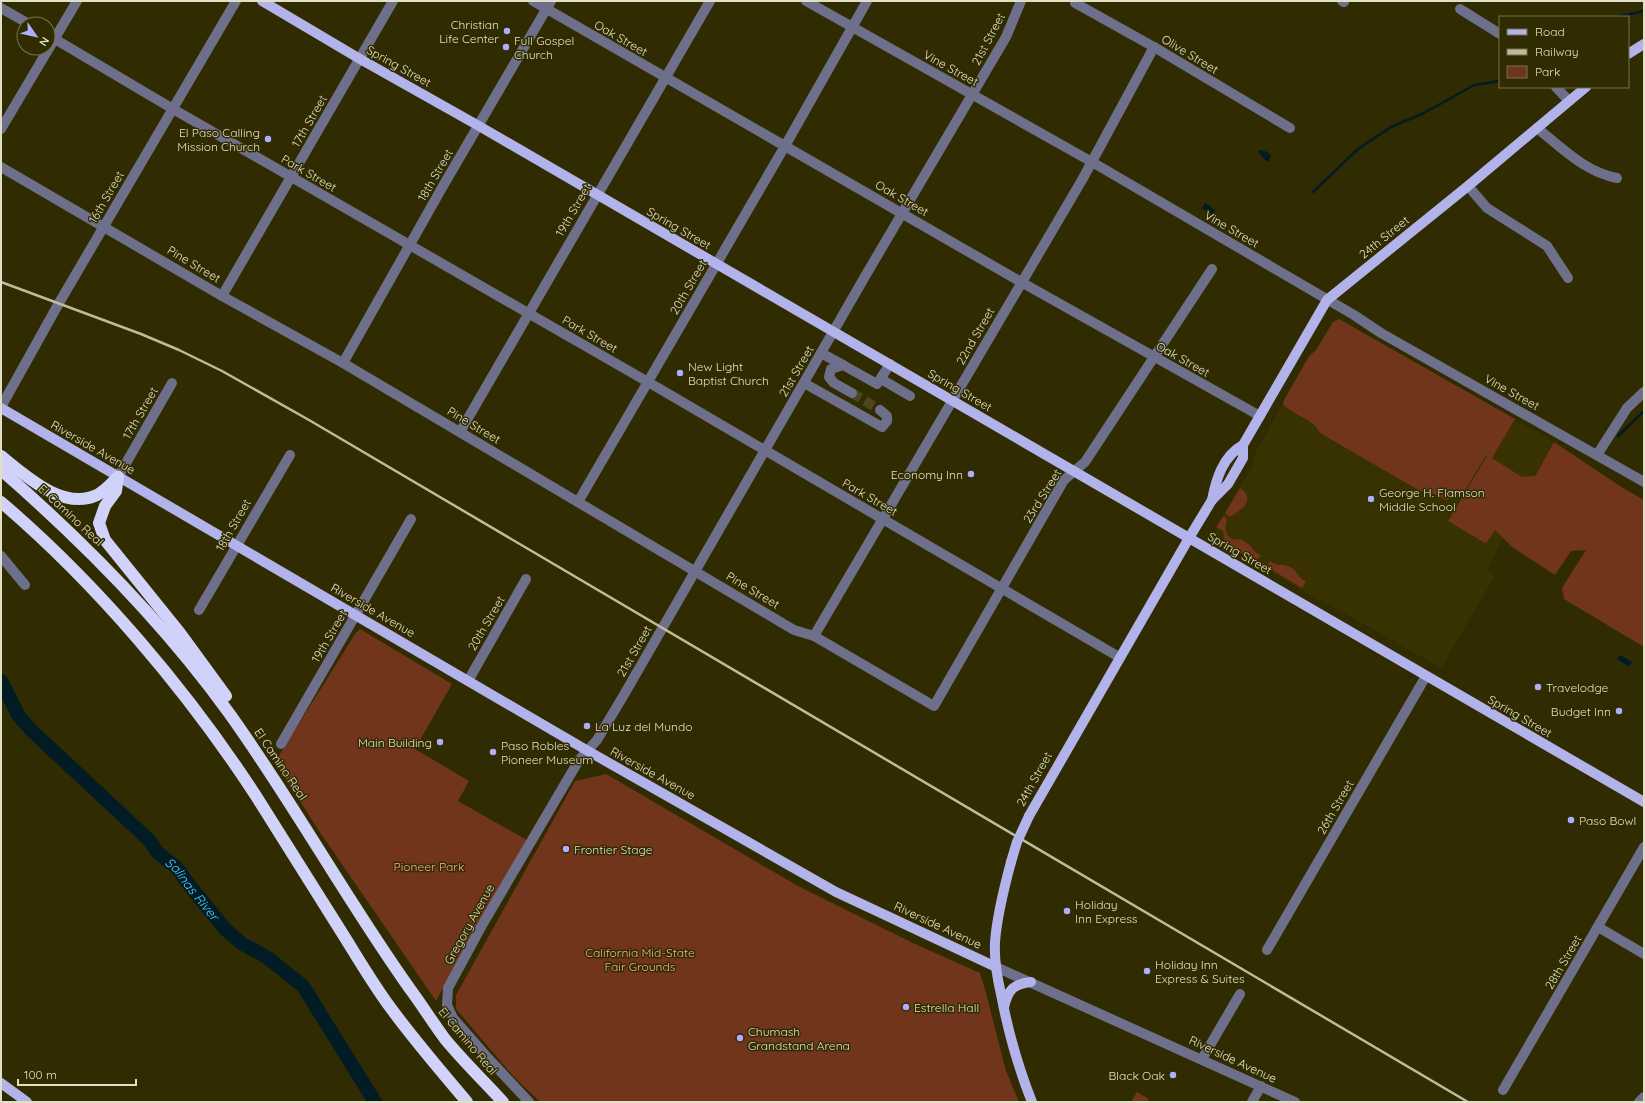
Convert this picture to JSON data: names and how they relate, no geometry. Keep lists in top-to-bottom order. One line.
{"streets":{"highway":["El Camino Real"],"main road":["Spring Street","24th Street","Riverside Avenue"],"street":["Oak Street","21st Street","Olive Street","Vine Street","17th Street","Park Street","18th Street","16th Street","19th Street","Pine Street","20th Street","22nd Street","23rd Street","26th Street","Gregory Avenue","28th Street"]},"crossings":[["Oak Street","21st Street"],["Oak Street","18th Street"],["Oak Street","19th Street"],["Oak Street","24th Street"],["Oak Street","20th Street"],["Oak Street","22nd Street"],["Oak Street","23rd Street"],["21st Street","Spring Street"],["21st Street","Vine Street"],["21st Street","Park Street"],["21st Street","Pine Street"],["21st Street","Riverside Avenue"],["21st Street","Gregory Avenue"],["Olive Street","22nd Street"],["Spring Street","17th Street"],["Spring Street","18th Street"],["Spring Street","19th Street"],["Spring Street","24th Street"],["Spring Street","20th Street"],["Spring Street","22nd Street"],["Spring Street","23rd Street"],["Spring Street","26th Street"],["Vine Street","24th Street"],["Vine Street","20th Street"],["Vine Street","22nd Street"],["17th Street","Park Street"],["17th Street","Pine Street"],["17th Street","Riverside Avenue"],["Park Street","18th Street"],["Park Street","16th Street"],["Park Street","19th Street"],["Park Street","24th Street"],["Park Street","20th Street"],["Park Street","22nd Street"],["Park Street","23rd Street"],["18th Street","Pine Street"],["18th Street","Riverside Avenue"],["16th Street","Pine Street"],["16th Street","Riverside Avenue"],["19th Street","Pine Street"],["19th Street","Riverside Avenue"],["24th Street","Riverside Avenue"],["Pine Street","20th Street"],["Pine Street","22nd Street"],["Pine Street","23rd Street"],["20th Street","Riverside Avenue"],["Riverside Avenue","Gregory Avenue"]],"water":["Salinas River"],"parks":["Pioneer Park","California Mid-State Fair Grounds"],"places":["Christian Life Center","Full Gospel Church","El Paso Calling Mission Church","New Light Baptist Church","Economy Inn","George H. Flamson Middle School","Travelodge","Budget Inn","La Luz del Mundo","Main Building","Paso Robles Pioneer Museum","Paso Bowl","Frontier Stage","Holiday Inn Express","Holiday Inn Express & Suites","Estrella Hall","Chumash Grandstand Arena","Black Oak"],"legend":["Road","Railway","Park"],"scale_bar":"100 m","north":"bottom right"}
